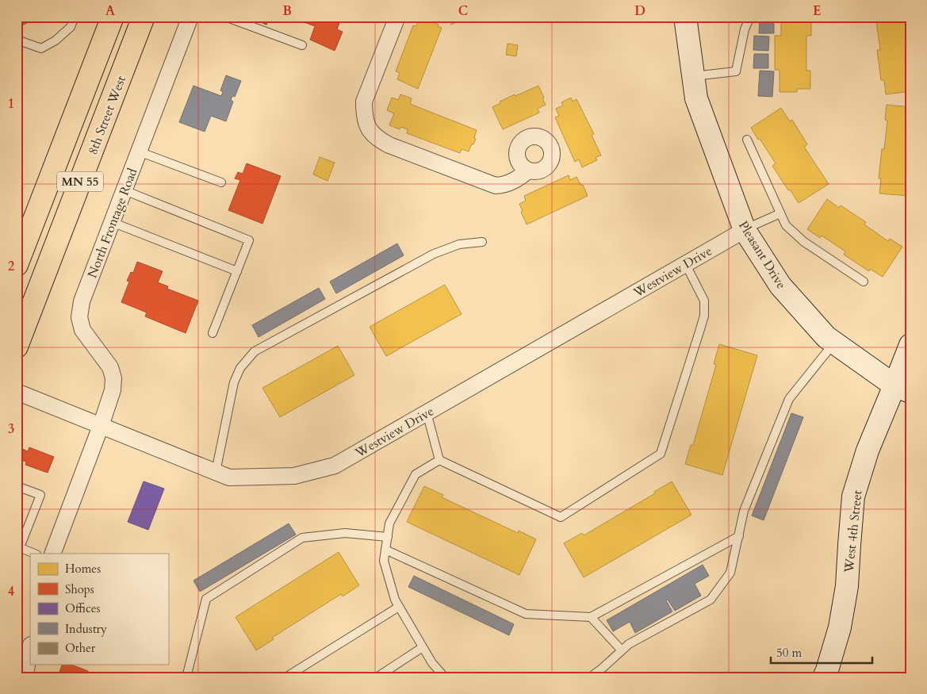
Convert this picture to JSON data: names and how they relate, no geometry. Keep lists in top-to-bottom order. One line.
{"streets":{"highway":["8th Street West","MN 55"],"street":["North Frontage Road","Pleasant Drive","Westview Drive","West 4th Street"]},"crossings":[["North Frontage Road","Westview Drive"],["Pleasant Drive","Westview Drive"],["Pleasant Drive","West 4th Street"]],"legend":["Homes","Shops","Offices","Industry","Other"],"scale_bar":"50 m","grid":{"columns":["A","B","C","D","E"],"rows":["1","2","3","4"]}}
